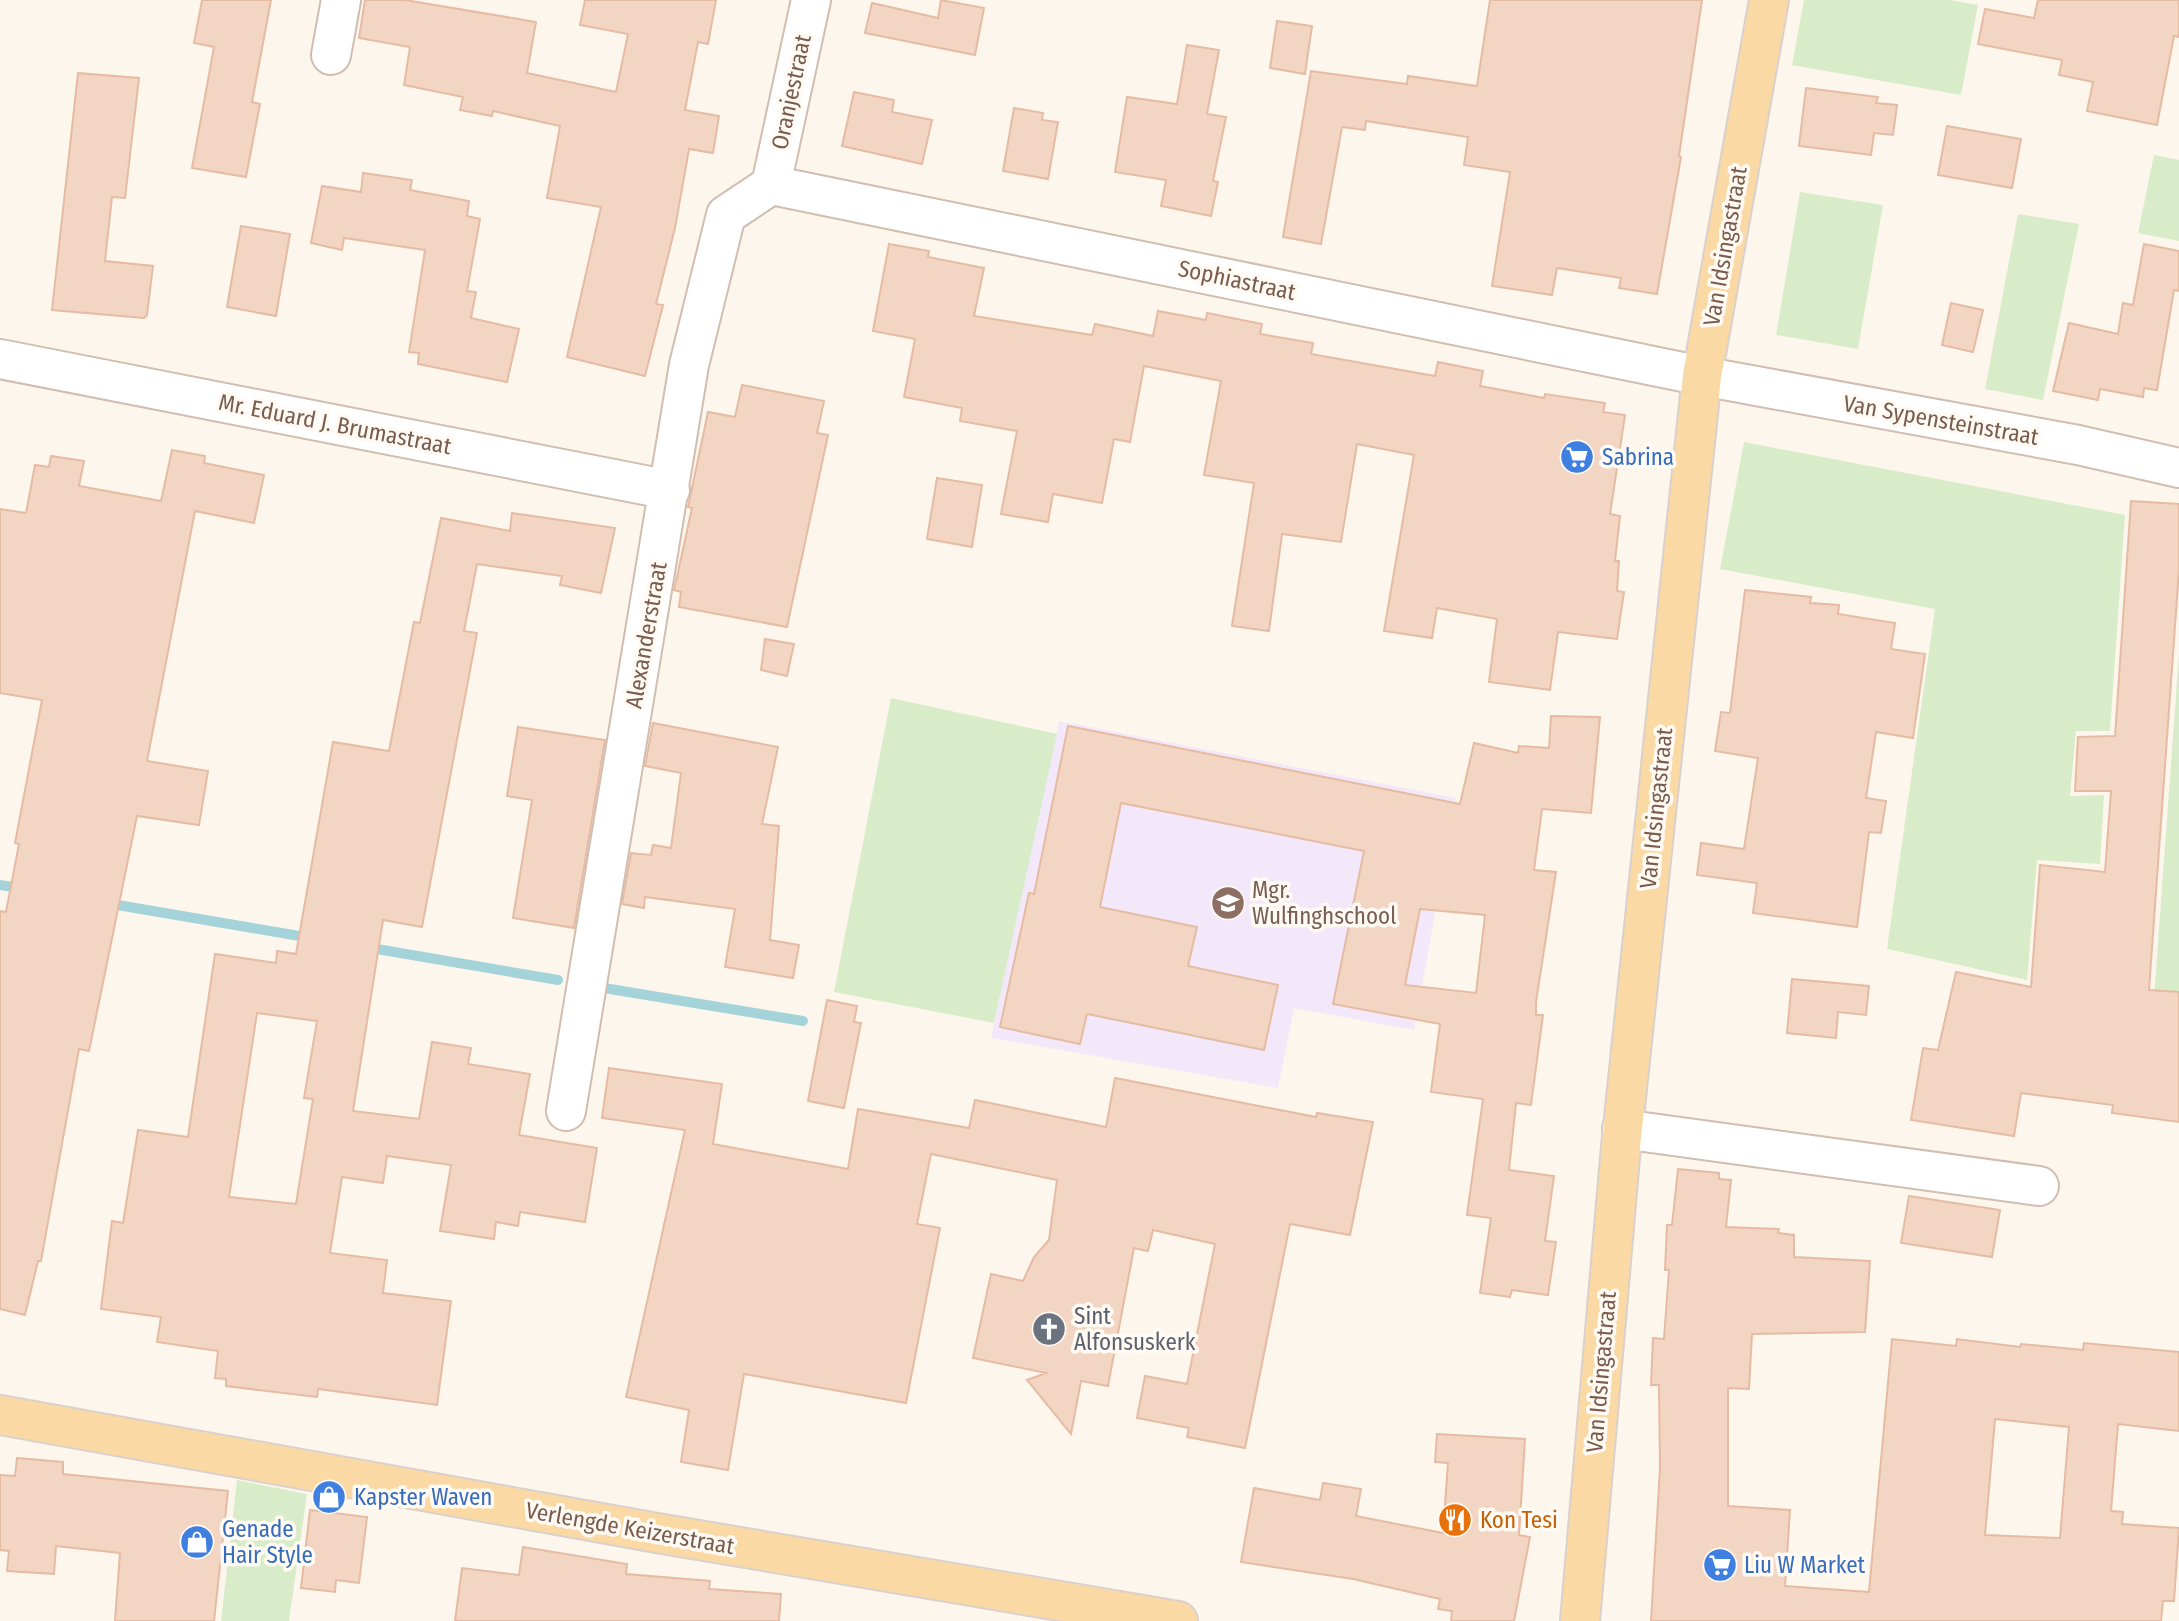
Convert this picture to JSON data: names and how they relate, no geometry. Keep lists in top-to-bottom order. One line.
{"streets":{"main road":["Van Idsingastraat","Verlengde Keizerstraat"],"street":["Oranjestraat","Sophiastraat","Van Sypensteinstraat","Mr. Eduard J. Brumastraat","Alexanderstraat"]},"crossings":[["Oranjestraat","Sophiastraat"],["Oranjestraat","Alexanderstraat"],["Van Idsingastraat","Sophiastraat"],["Van Idsingastraat","Van Sypensteinstraat"],["Sophiastraat","Van Sypensteinstraat"],["Sophiastraat","Alexanderstraat"],["Mr. Eduard J. Brumastraat","Alexanderstraat"]],"places":{"supermarket":["Sabrina","Liu W Market"],"school or university":["Mgr. Wulfinghschool"],"church":["Sint Alfonsuskerk"],"shop":["Kapster Waven","Genade Hair Style"],"restaurant":["Kon Tesi"]}}
